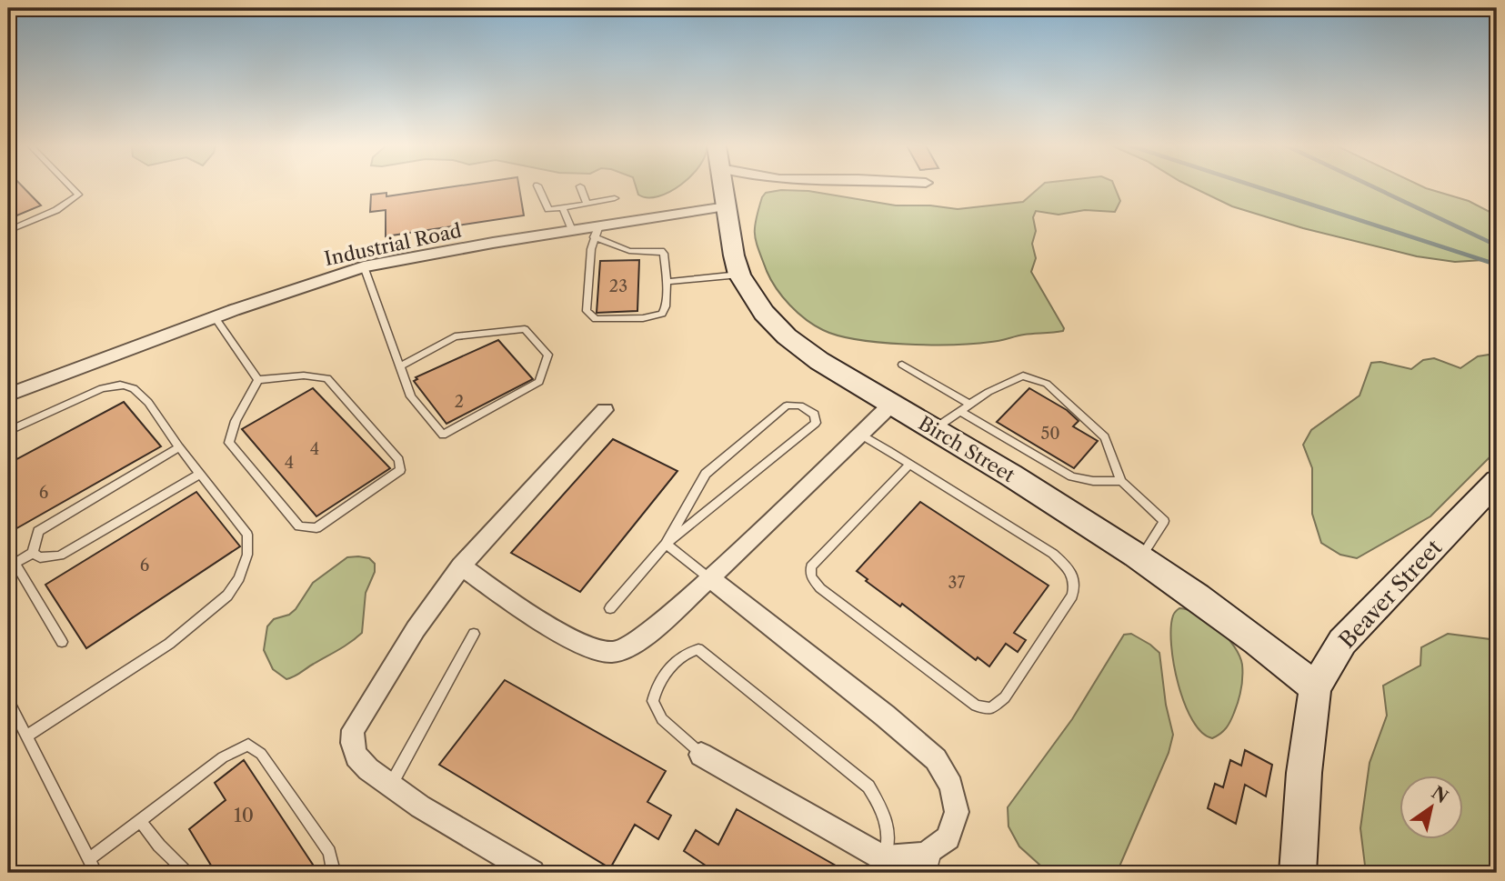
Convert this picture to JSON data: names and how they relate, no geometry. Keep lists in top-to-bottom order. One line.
{"streets":{"street":["Industrial Road","Birch Street","Beaver Street"]},"crossings":[["Industrial Road","Birch Street"],["Birch Street","Beaver Street"]],"house_numbers":["23","2","50","4","4","6","6","37","10"],"north":"top right"}
